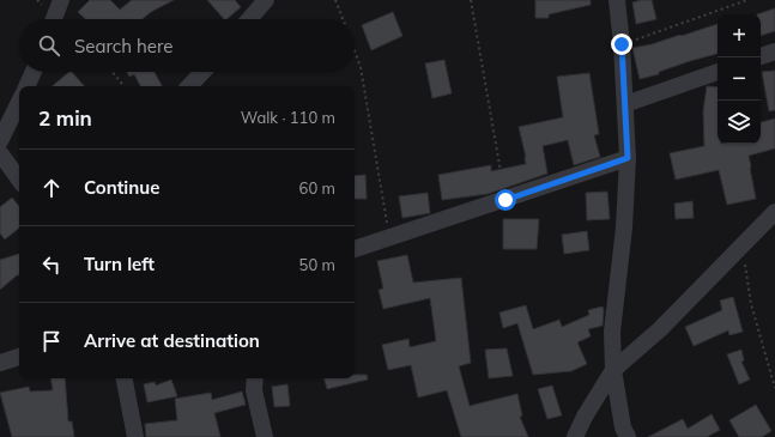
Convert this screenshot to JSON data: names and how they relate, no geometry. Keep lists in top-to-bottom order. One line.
{"page":{"map_buttons":["+","−"],"search":"Search here","heading":["2 min","Walk · 110 m"],"list":[["Continue","60 m"],["Turn left","50 m"],"Arrive at destination"]}}
